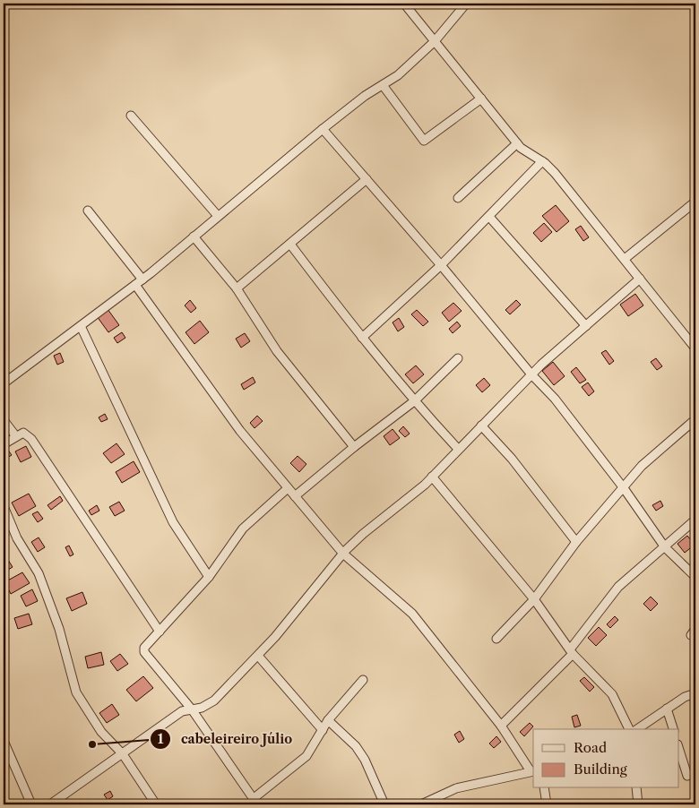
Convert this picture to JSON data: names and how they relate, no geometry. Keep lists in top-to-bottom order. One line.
{"places":["cabeleireiro Júlio"],"legend":["Road","Building"]}
